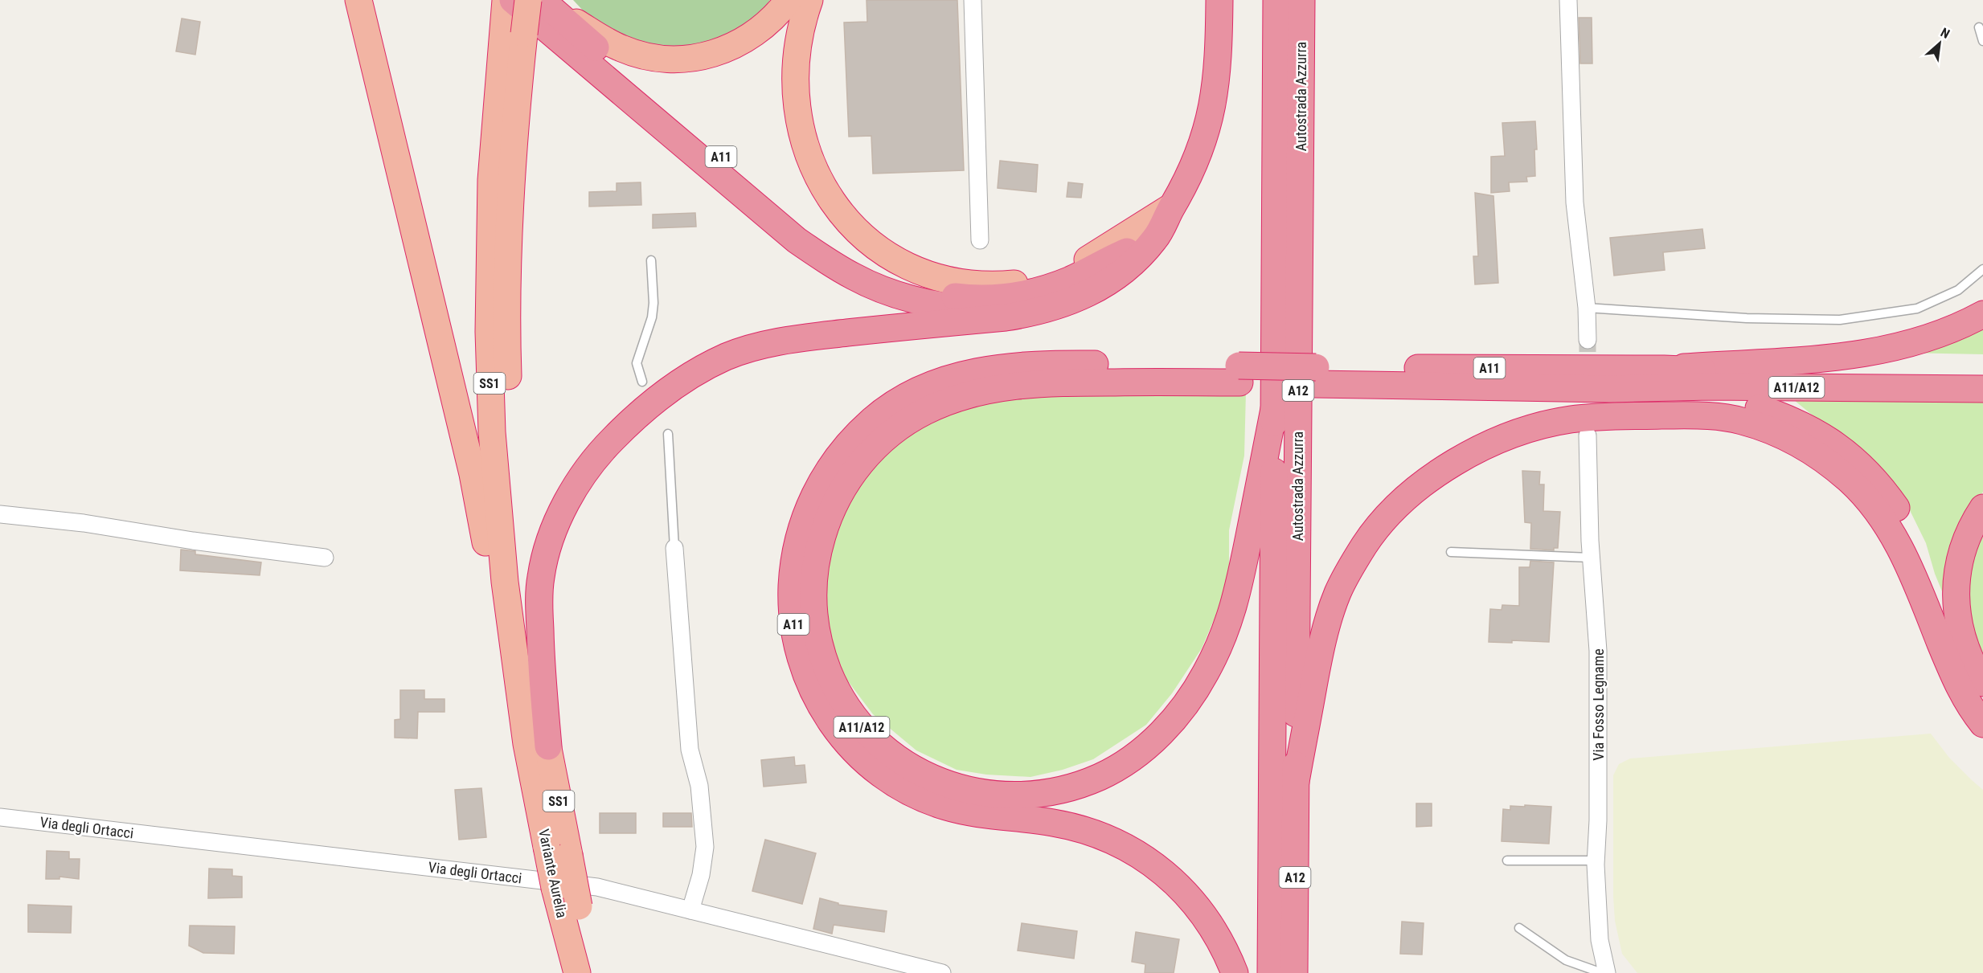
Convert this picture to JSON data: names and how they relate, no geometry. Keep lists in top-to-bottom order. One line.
{"streets":{"highway":["Autostrada Azzurra","A11","SS1","A11/A12","A12","Variante Aurelia"],"street":["Via Fosso Legname","Via degli Ortacci"]},"crossings":[["Autostrada Azzurra","A11/A12"],["A11","SS1"],["A11","A11/A12"],["SS1","Variante Aurelia"]],"north":"top right"}
